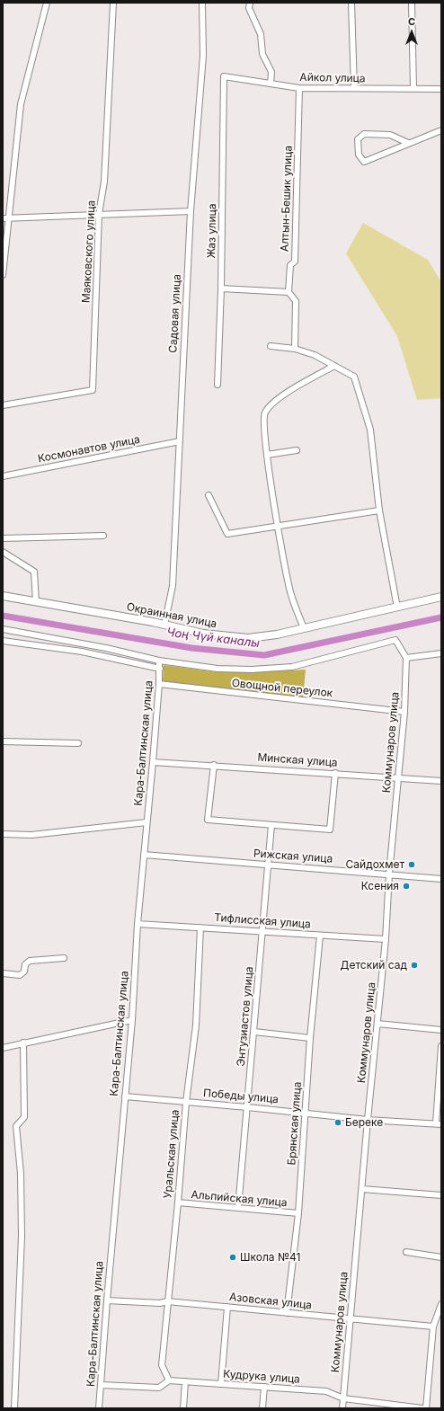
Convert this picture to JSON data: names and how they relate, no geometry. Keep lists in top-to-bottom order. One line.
{"streets":{"street":["Айкол улица","Алтын-Бешик улица","Жаз улица","Маяковского улица","Садовая улица","Космонавтов улица","Окраинная улица","Овощной переулок","Коммунаров улица","Кара-Балтинская улица","Минская улица","Рижская улица","Тифлисская улица","Энтузиастов улица","Победы улица","Брянская улица","Уральская улица","Альпийская улица","Азовская улица","Кудрука улица"]},"crossings":[["Айкол улица","Алтын-Бешик улица"],["Айкол улица","Жаз улица"],["Садовая улица","Космонавтов улица"],["Садовая улица","Окраинная улица"],["Овощной переулок","Коммунаров улица"],["Овощной переулок","Кара-Балтинская улица"],["Коммунаров улица","Минская улица"],["Коммунаров улица","Рижская улица"],["Коммунаров улица","Тифлисская улица"],["Коммунаров улица","Победы улица"],["Коммунаров улица","Азовская улица"],["Коммунаров улица","Кудрука улица"],["Кара-Балтинская улица","Минская улица"],["Кара-Балтинская улица","Рижская улица"],["Кара-Балтинская улица","Тифлисская улица"],["Кара-Балтинская улица","Победы улица"],["Кара-Балтинская улица","Азовская улица"],["Кара-Балтинская улица","Кудрука улица"],["Рижская улица","Энтузиастов улица"],["Тифлисская улица","Энтузиастов улица"],["Тифлисская улица","Брянская улица"],["Тифлисская улица","Уральская улица"],["Энтузиастов улица","Победы улица"],["Энтузиастов улица","Альпийская улица"],["Победы улица","Брянская улица"],["Победы улица","Уральская улица"],["Брянская улица","Альпийская улица"],["Брянская улица","Азовская улица"],["Уральская улица","Альпийская улица"],["Уральская улица","Азовская улица"],["Уральская улица","Кудрука улица"]],"water":["Чоң Чүй каналы"],"places":["Сайдохмет","Ксения","Детский сад","Береке","Школа №41"],"north":"top"}
